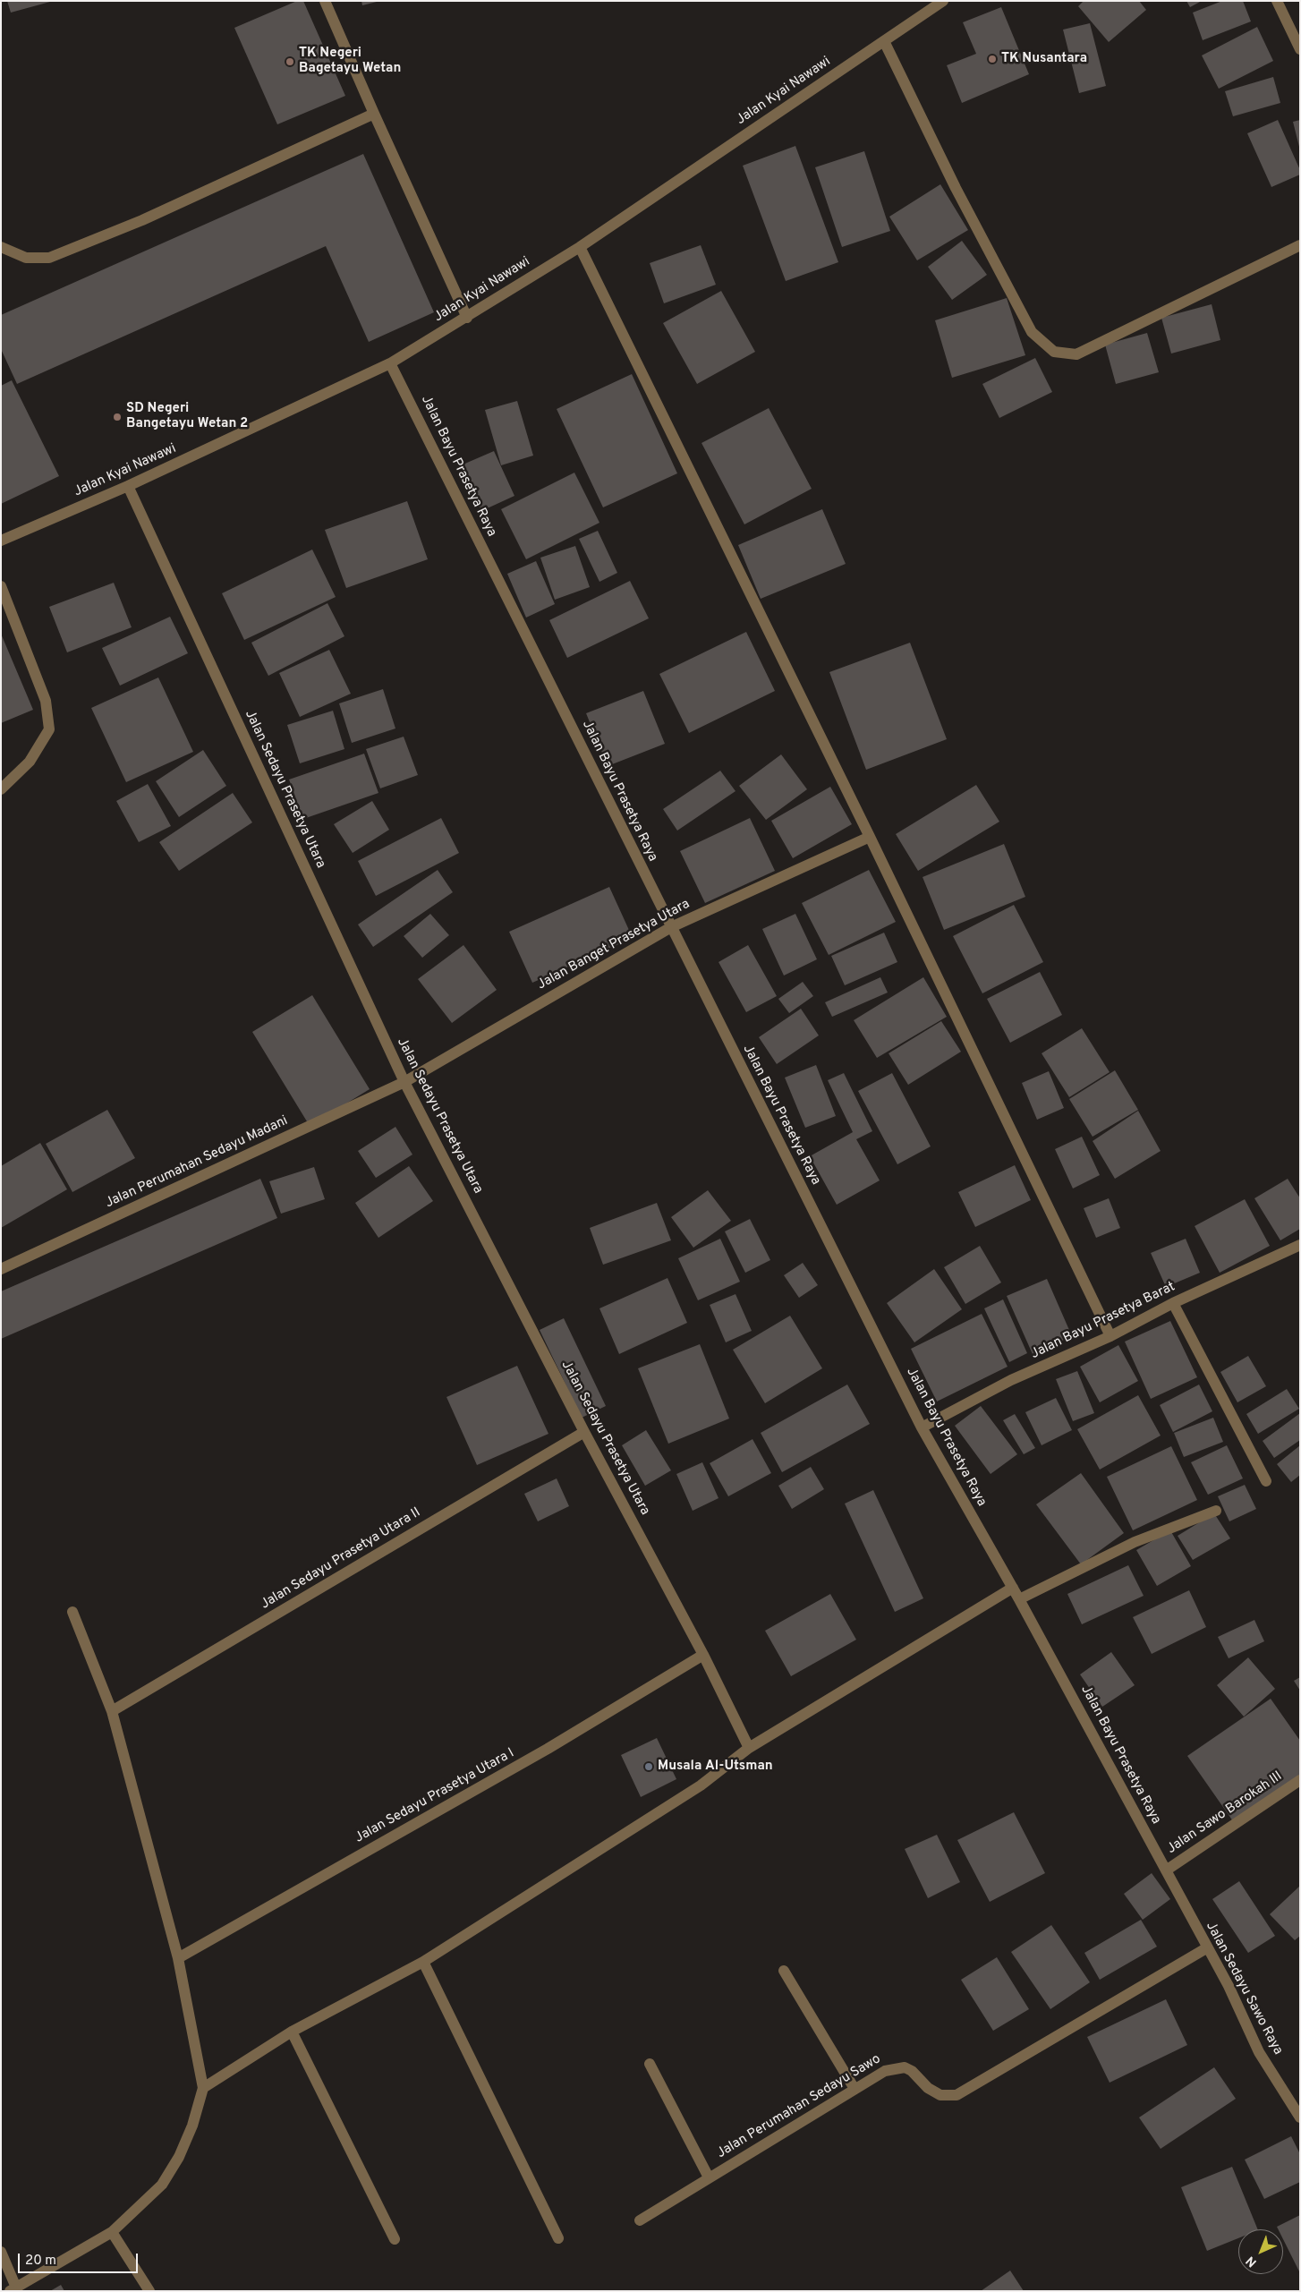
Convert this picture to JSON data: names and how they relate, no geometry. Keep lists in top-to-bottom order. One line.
{"streets":{"street":["Jalan Kyai Nawawi","Jalan Bayu Prasetya Raya","Jalan Sedayu Prasetya Utara","Jalan Banget Prasetya Utara","Jalan Perumahan Sedayu Madani","Jalan Bayu Prasetya Barat","Jalan Sedayu Prasetya Utara II","Jalan Sedayu Prasetya Utara I","Jalan Sawo Barokah III","Jalan Sedayu Sawo Raya","Jalan Perumahan Sedayu Sawo"]},"crossings":[["Jalan Kyai Nawawi","Jalan Bayu Prasetya Raya"],["Jalan Kyai Nawawi","Jalan Sedayu Prasetya Utara"],["Jalan Bayu Prasetya Raya","Jalan Banget Prasetya Utara"],["Jalan Bayu Prasetya Raya","Jalan Bayu Prasetya Barat"],["Jalan Bayu Prasetya Raya","Jalan Sawo Barokah III"],["Jalan Bayu Prasetya Raya","Jalan Sedayu Sawo Raya"],["Jalan Sedayu Prasetya Utara","Jalan Banget Prasetya Utara"],["Jalan Sedayu Prasetya Utara","Jalan Perumahan Sedayu Madani"],["Jalan Sedayu Prasetya Utara","Jalan Sedayu Prasetya Utara II"],["Jalan Sedayu Prasetya Utara","Jalan Sedayu Prasetya Utara I"],["Jalan Banget Prasetya Utara","Jalan Perumahan Sedayu Madani"],["Jalan Sawo Barokah III","Jalan Sedayu Sawo Raya"],["Jalan Sedayu Sawo Raya","Jalan Perumahan Sedayu Sawo"]],"places":["TK Nusantara","TK Negeri Bagetayu Wetan","SD Negeri Bangetayu Wetan 2","Musala Al-Utsman"],"scale_bar":"20 m","north":"bottom left"}
